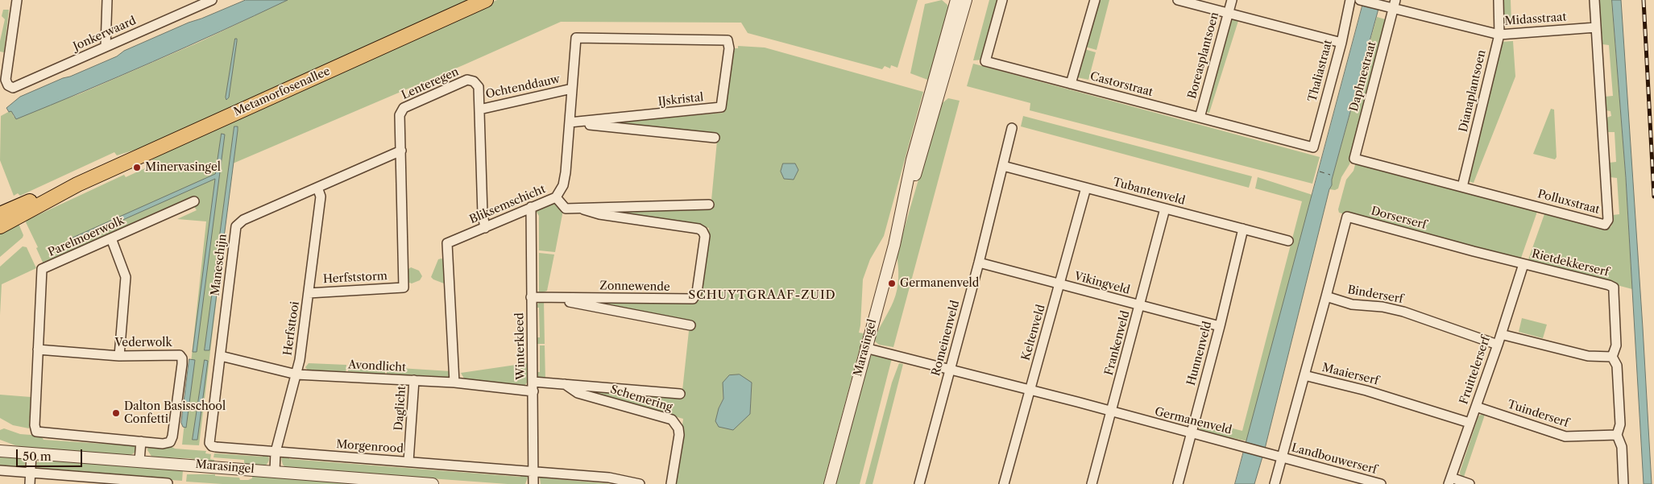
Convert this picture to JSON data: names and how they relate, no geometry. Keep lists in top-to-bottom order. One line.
{"streets":{"main road":["Metamorfosenallee"],"street":["Midasstraat","Jonkerwaard","Boreasplantsoen","Thaliastraat","Daphnestraat","Lenteregen","Castorstraat","Ochtenddauw","Dianaplantsoen","IJskristal","Tubantenveld","Polluxstraat","Bliksemschicht","Dorserserf","Parelmoerwolk","Rietdekkerserf","Maneschijn","Herfststorm","Vikingveld","Zonnewende","Binderserf","Herfsttooi","Keltenveld","Romeinenveld","Vederwolk","Frankenveld","Winterkleed","Marasingel","Hunnenveld","Avondlicht","Fruittelerserf","Maaierserf","Schemering","Daglicht","Tuinderserf","Germanenveld","Morgenrood","Landbouwerserf"]},"crossings":[["Midasstraat","Daphnestraat"],["Midasstraat","Dianaplantsoen"],["Midasstraat","Polluxstraat"],["Boreasplantsoen","Castorstraat"],["Thaliastraat","Castorstraat"],["Daphnestraat","Polluxstraat"],["Lenteregen","Ochtenddauw"],["Lenteregen","Bliksemschicht"],["Lenteregen","Maneschijn"],["Lenteregen","Herfststorm"],["Ochtenddauw","Bliksemschicht"],["Dianaplantsoen","Polluxstraat"],["IJskristal","Bliksemschicht"],["Tubantenveld","Keltenveld"],["Tubantenveld","Romeinenveld"],["Tubantenveld","Frankenveld"],["Tubantenveld","Hunnenveld"],["Bliksemschicht","Zonnewende"],["Bliksemschicht","Winterkleed"],["Bliksemschicht","Avondlicht"],["Dorserserf","Rietdekkerserf"],["Dorserserf","Binderserf"],["Dorserserf","Fruittelerserf"],["Parelmoerwolk","Vederwolk"],["Rietdekkerserf","Fruittelerserf"],["Maneschijn","Herfsttooi"],["Maneschijn","Avondlicht"],["Maneschijn","Morgenrood"],["Herfststorm","Herfsttooi"],["Vikingveld","Keltenveld"],["Vikingveld","Romeinenveld"],["Vikingveld","Frankenveld"],["Vikingveld","Hunnenveld"],["Zonnewende","Winterkleed"],["Binderserf","Fruittelerserf"],["Herfsttooi","Marasingel"],["Herfsttooi","Avondlicht"],["Herfsttooi","Morgenrood"],["Keltenveld","Germanenveld"],["Romeinenveld","Germanenveld"],["Frankenveld","Germanenveld"],["Winterkleed","Avondlicht"],["Winterkleed","Schemering"],["Winterkleed","Morgenrood"],["Marasingel","Germanenveld"],["Hunnenveld","Germanenveld"],["Avondlicht","Schemering"],["Avondlicht","Daglicht"],["Fruittelerserf","Maaierserf"],["Fruittelerserf","Tuinderserf"],["Maaierserf","Germanenveld"],["Maaierserf","Landbouwerserf"],["Daglicht","Morgenrood"],["Germanenveld","Landbouwerserf"]],"districts":["SCHUYTGRAAF-ZUID"],"places":["Minervasingel","Germanenveld","Dalton Basisschool Confetti"],"scale_bar":"50 m"}
